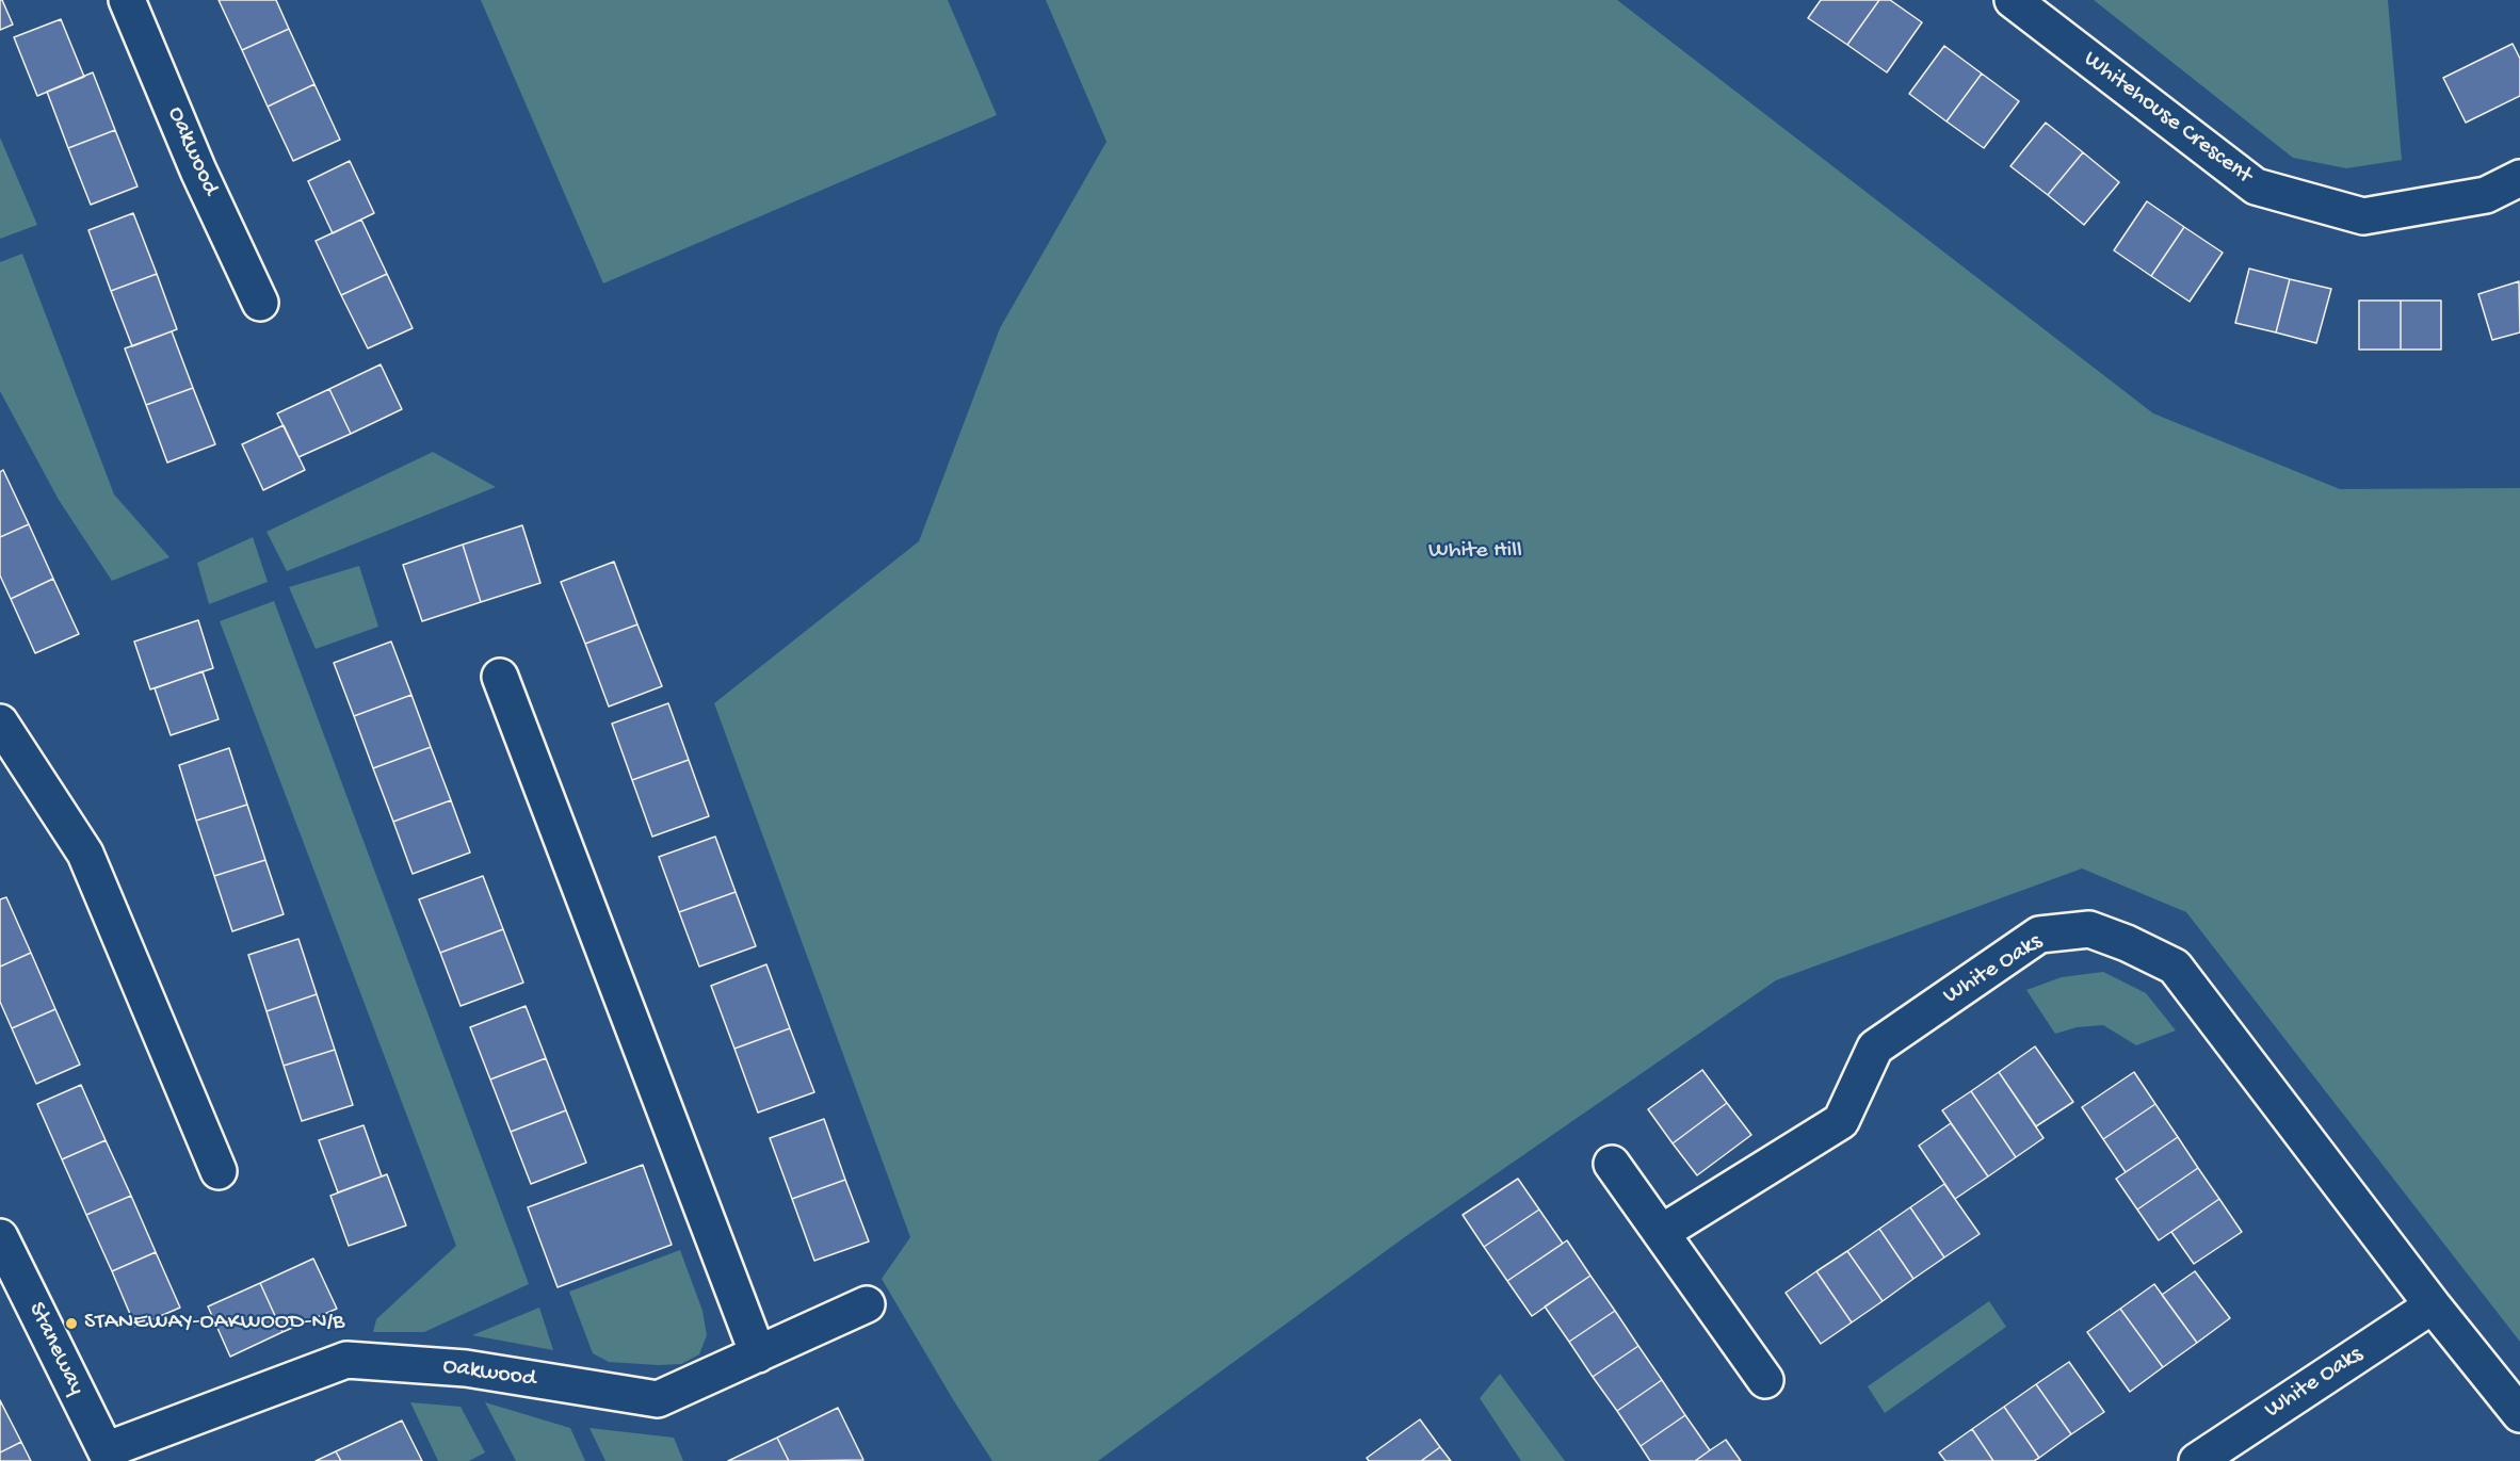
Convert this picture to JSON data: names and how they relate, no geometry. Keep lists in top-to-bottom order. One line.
{"streets":{"street":["Whitehouse Crescent","Oakwood","White Oaks","Staneway"]},"crossings":[["Oakwood","Staneway"]],"parks":["White Hill"],"places":["STANEWAY-OAKWOOD-N/B"]}
